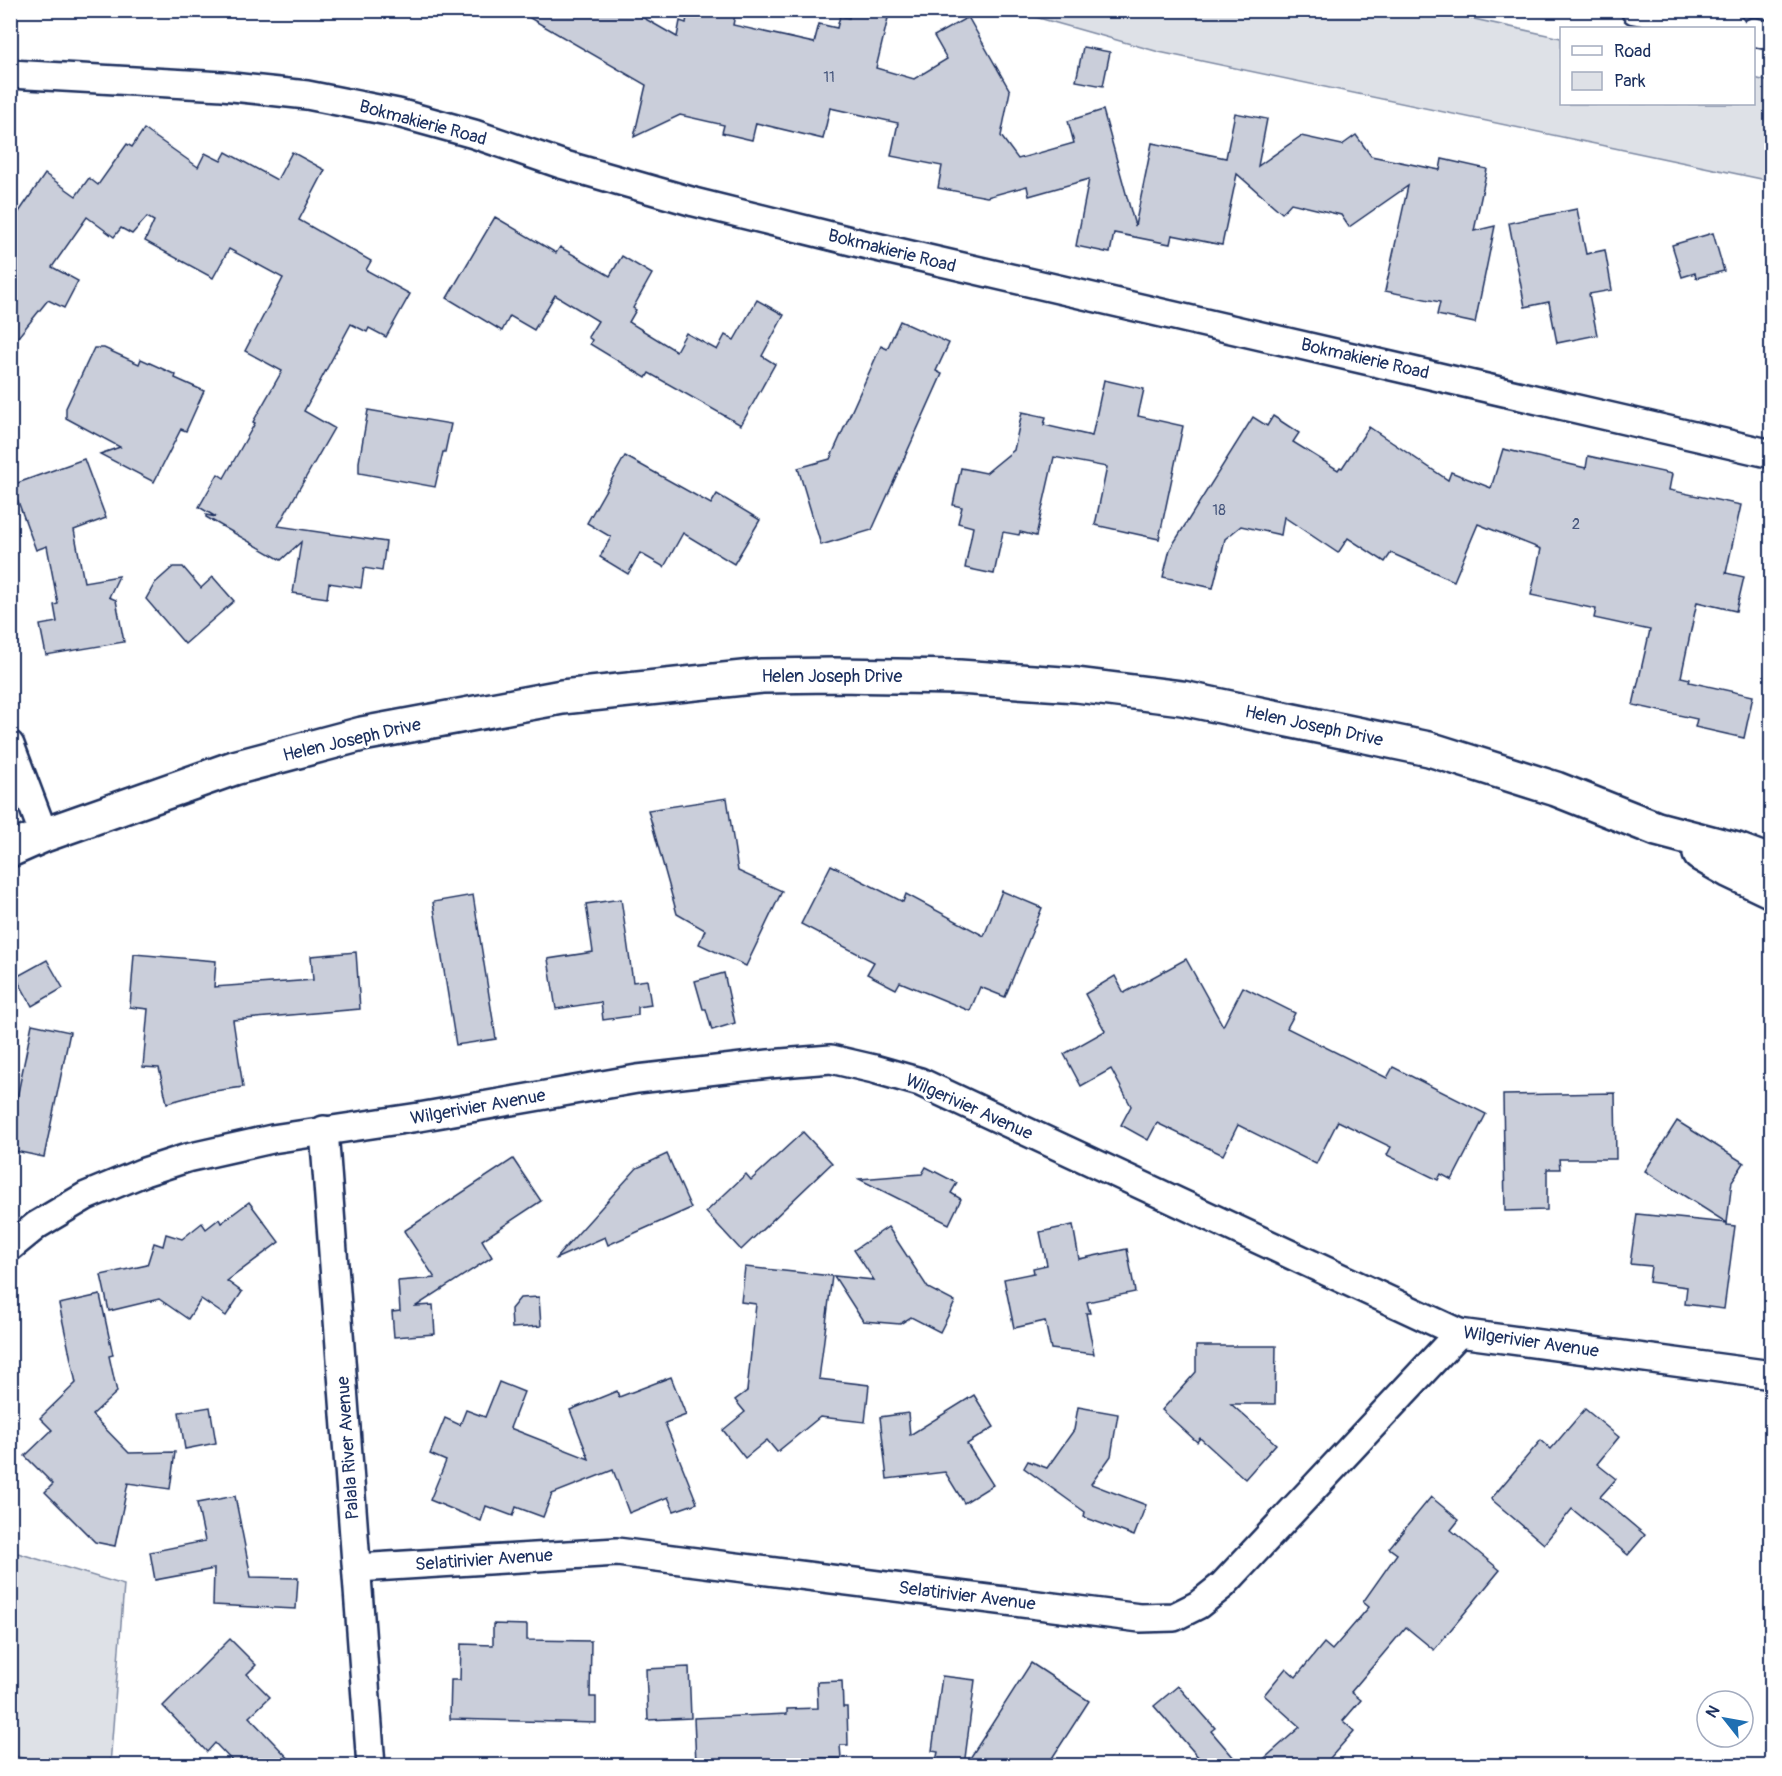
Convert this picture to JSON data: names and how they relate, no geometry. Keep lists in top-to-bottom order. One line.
{"streets":{"street":["Bokmakierie Road","Helen Joseph Drive","Wilgerivier Avenue","Palala River Avenue","Selatirivier Avenue"]},"crossings":[["Wilgerivier Avenue","Palala River Avenue"],["Wilgerivier Avenue","Selatirivier Avenue"],["Palala River Avenue","Selatirivier Avenue"]],"house_numbers":["11","18","2"],"legend":["Road","Park"],"north":"top left"}
